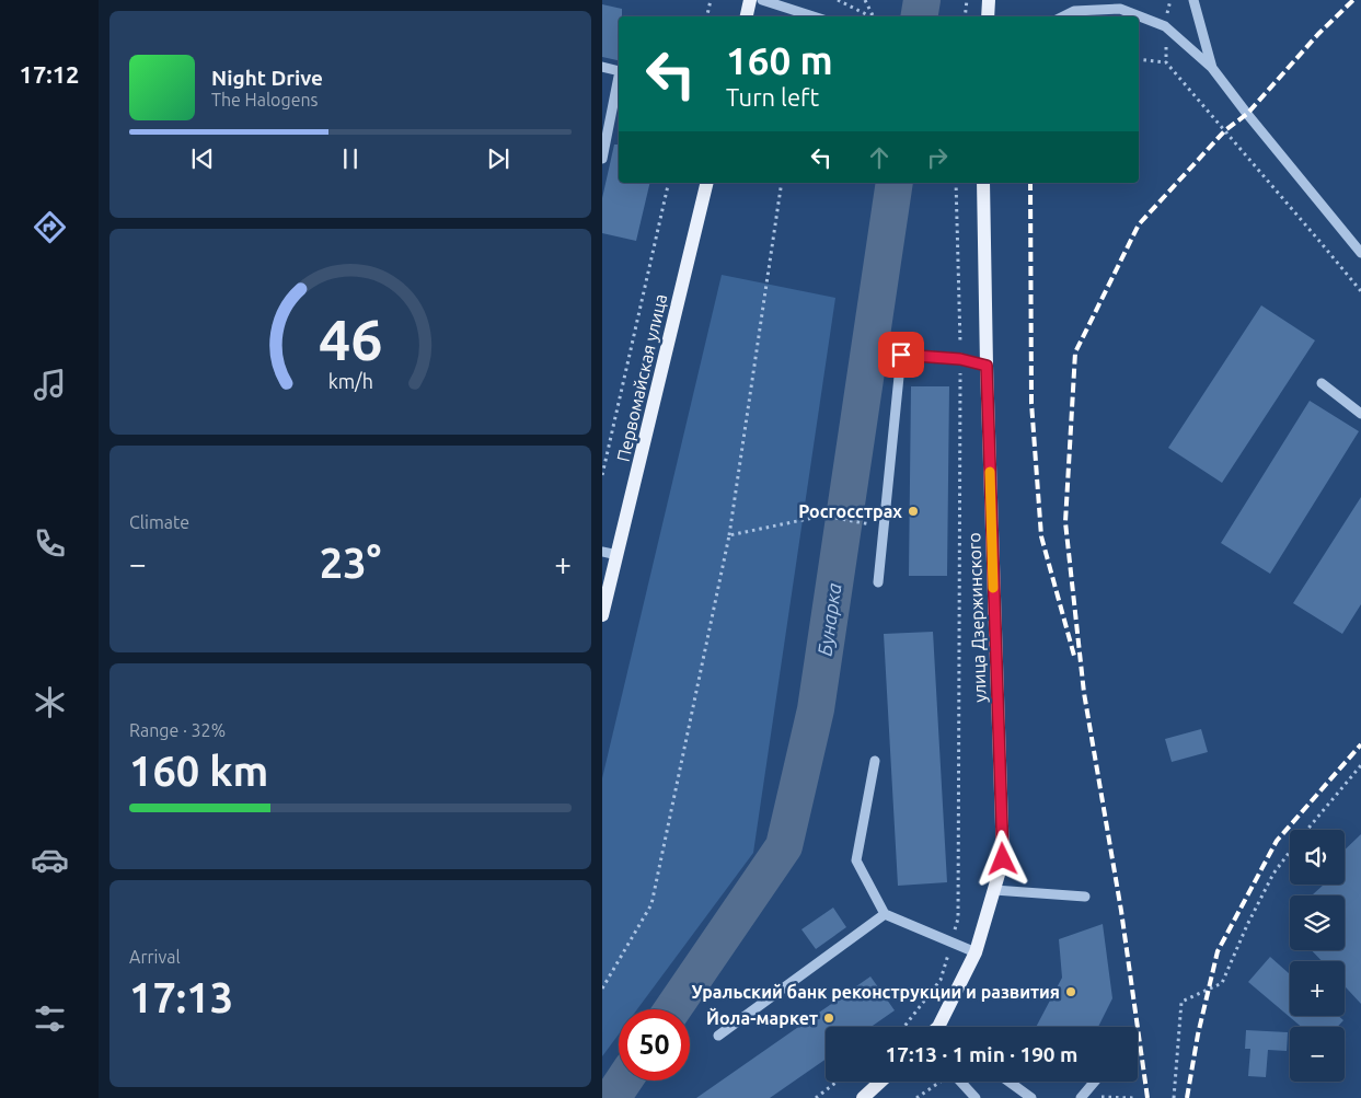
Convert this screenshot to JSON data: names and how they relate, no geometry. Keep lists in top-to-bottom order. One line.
{"streets":{"main road":["Первомайская улица","улица Дзержинского"]},"water":["Бунарка"],"places":["Росгосстрах","Уральский банк реконструкции и развития","Йола-маркет"],"page":{"tabs":"17:12","turn":["160 m","Turn left"],"song":["Night Drive","The Halogens"],"tile":["Climate",["Range · 32%","160 km"],["Arrival","17:13"]],"heat":["−","23°","+"],"map_buttons":["+","−"],"limit":"50","trip":"17:13 · 1 min · 190 m","gauge":["46","km/h"]}}
